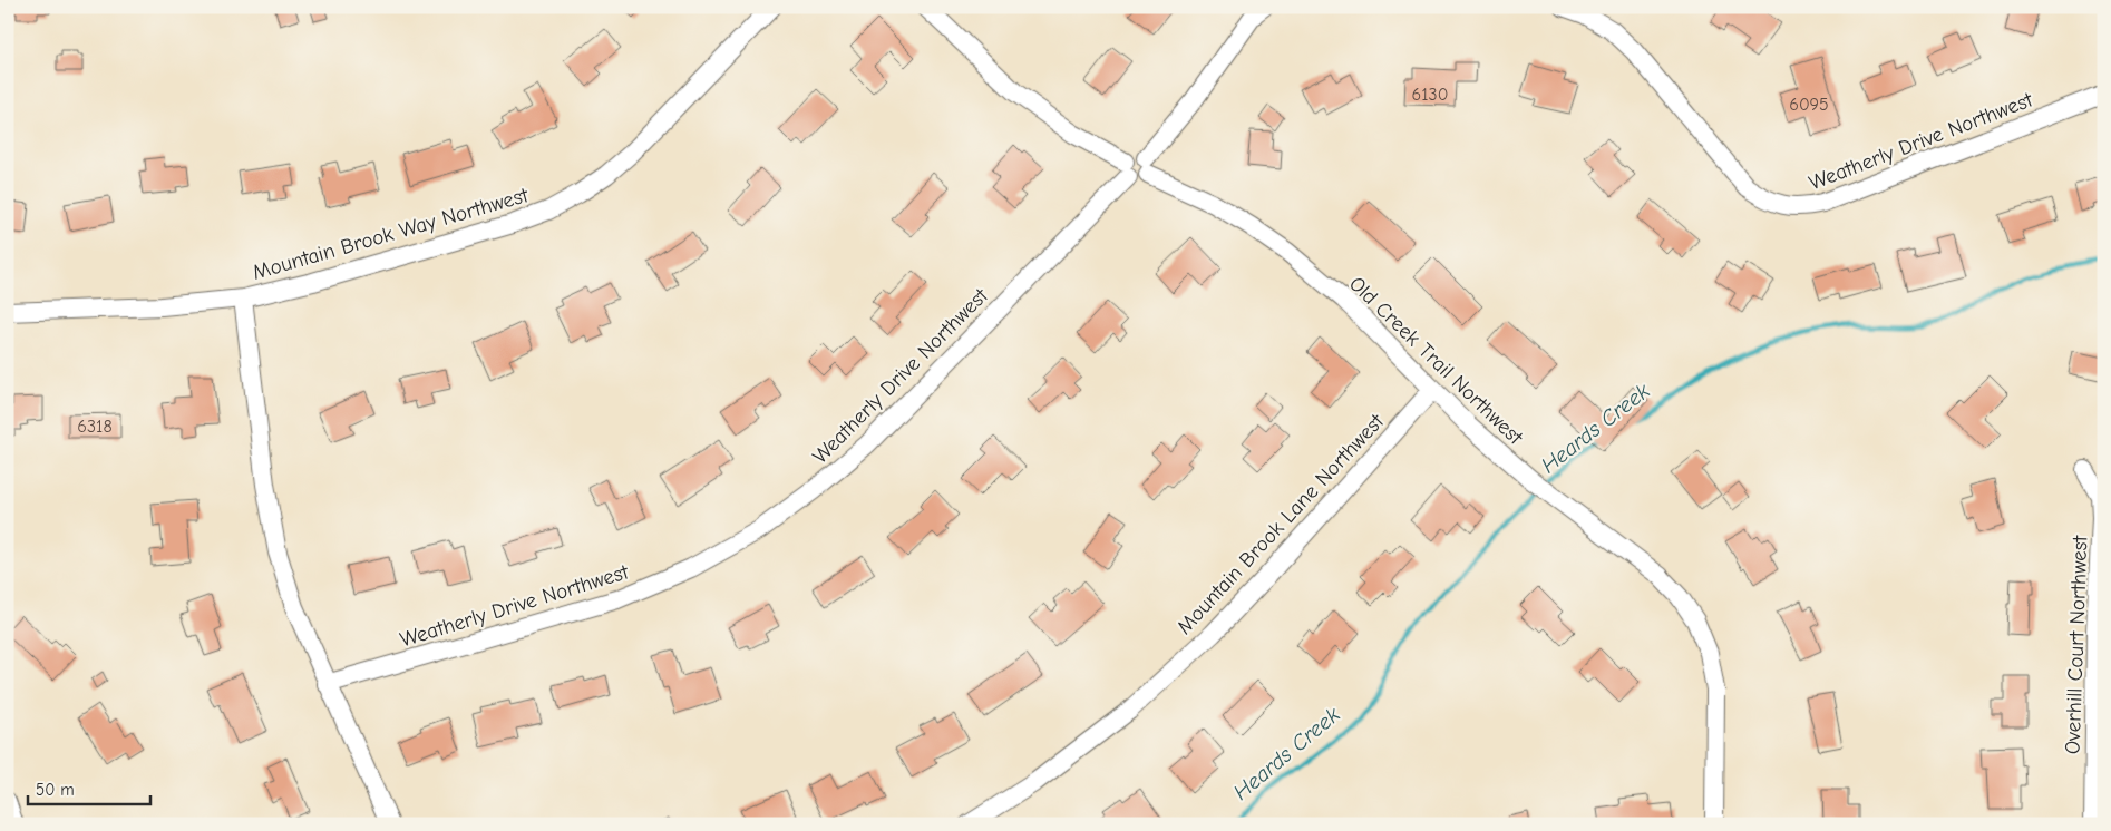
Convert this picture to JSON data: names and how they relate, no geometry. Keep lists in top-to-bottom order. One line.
{"streets":{"street":["Weatherly Drive Northwest","Mountain Brook Way Northwest","Old Creek Trail Northwest","Mountain Brook Lane Northwest","Overhill Court Northwest"]},"crossings":[["Old Creek Trail Northwest","Mountain Brook Lane Northwest"]],"water":["Heards Creek"],"house_numbers":["6130","6095","6318"],"scale_bar":"50 m"}
